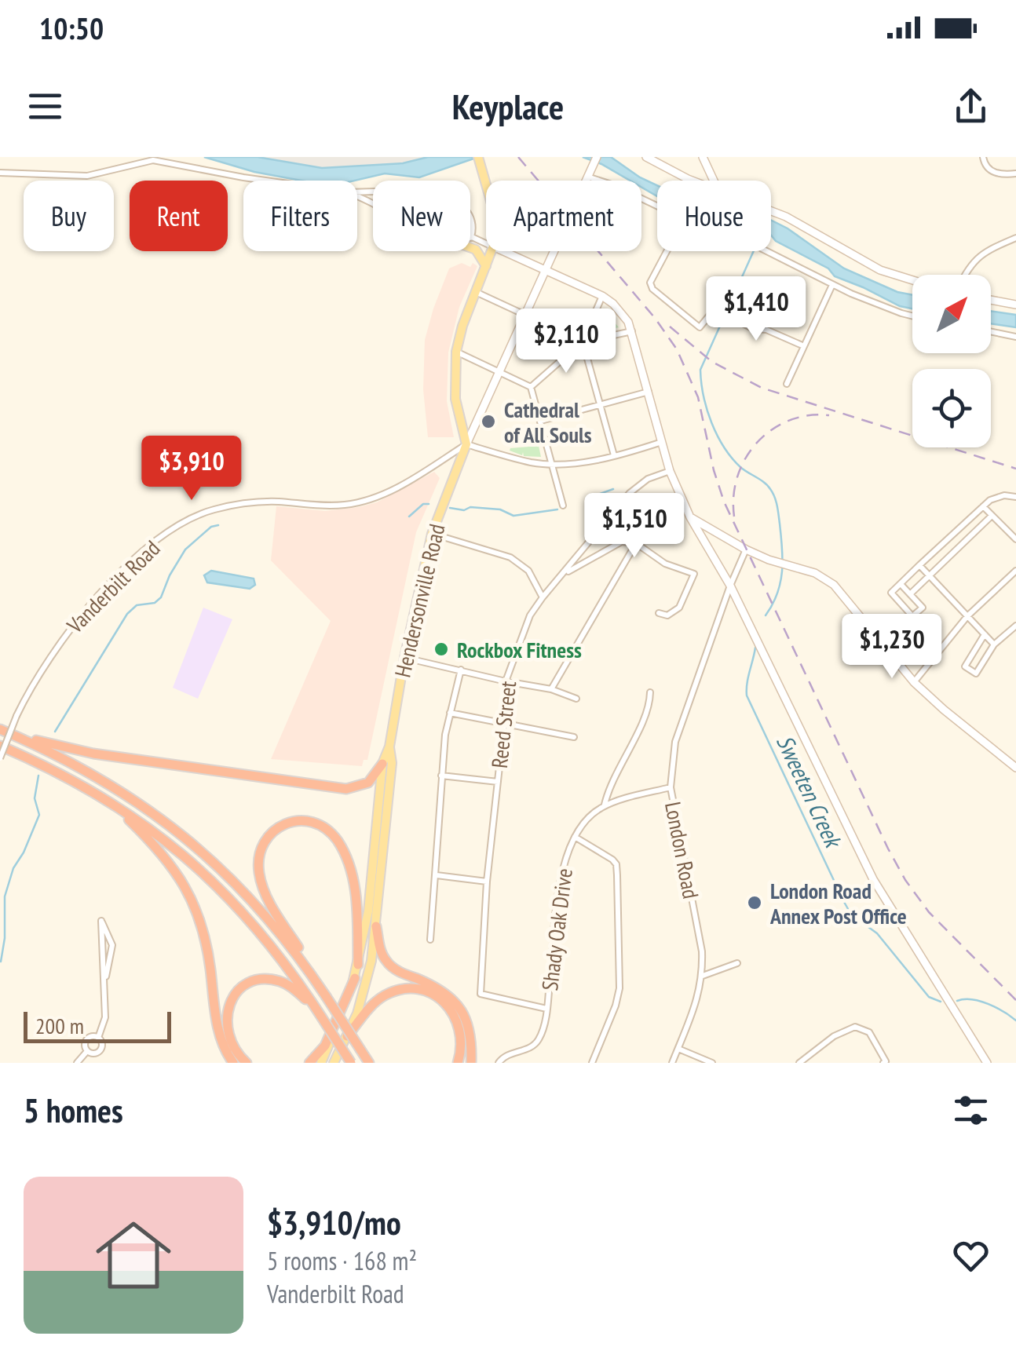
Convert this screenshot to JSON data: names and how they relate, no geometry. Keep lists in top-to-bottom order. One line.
{"streets":{"main road":["Hendersonville Road"],"street":["Vanderbilt Road","Reed Street","London Road","Shady Oak Drive"]},"crossings":[["Vanderbilt Road","Hendersonville Road"],["Reed Street","Shady Oak Drive"]],"water":["Sweeten Creek"],"places":["Cathedral of All Souls","Rockbox Fitness","London Road Annex Post Office"],"scale_bar":"200 m","north":"top right","page":{"status":"10:50","header":"Keyplace","chip":["Buy","Rent","Filters","New","Apartment","House"],"price":["$1,410","$2,110","$3,910","$1,510","$1,230"],"scale":"200 m","heading":"5 homes","list":[{"name":"$3,910/mo","note":"5 rooms · 168 m² · Vanderbilt Road"}]}}
